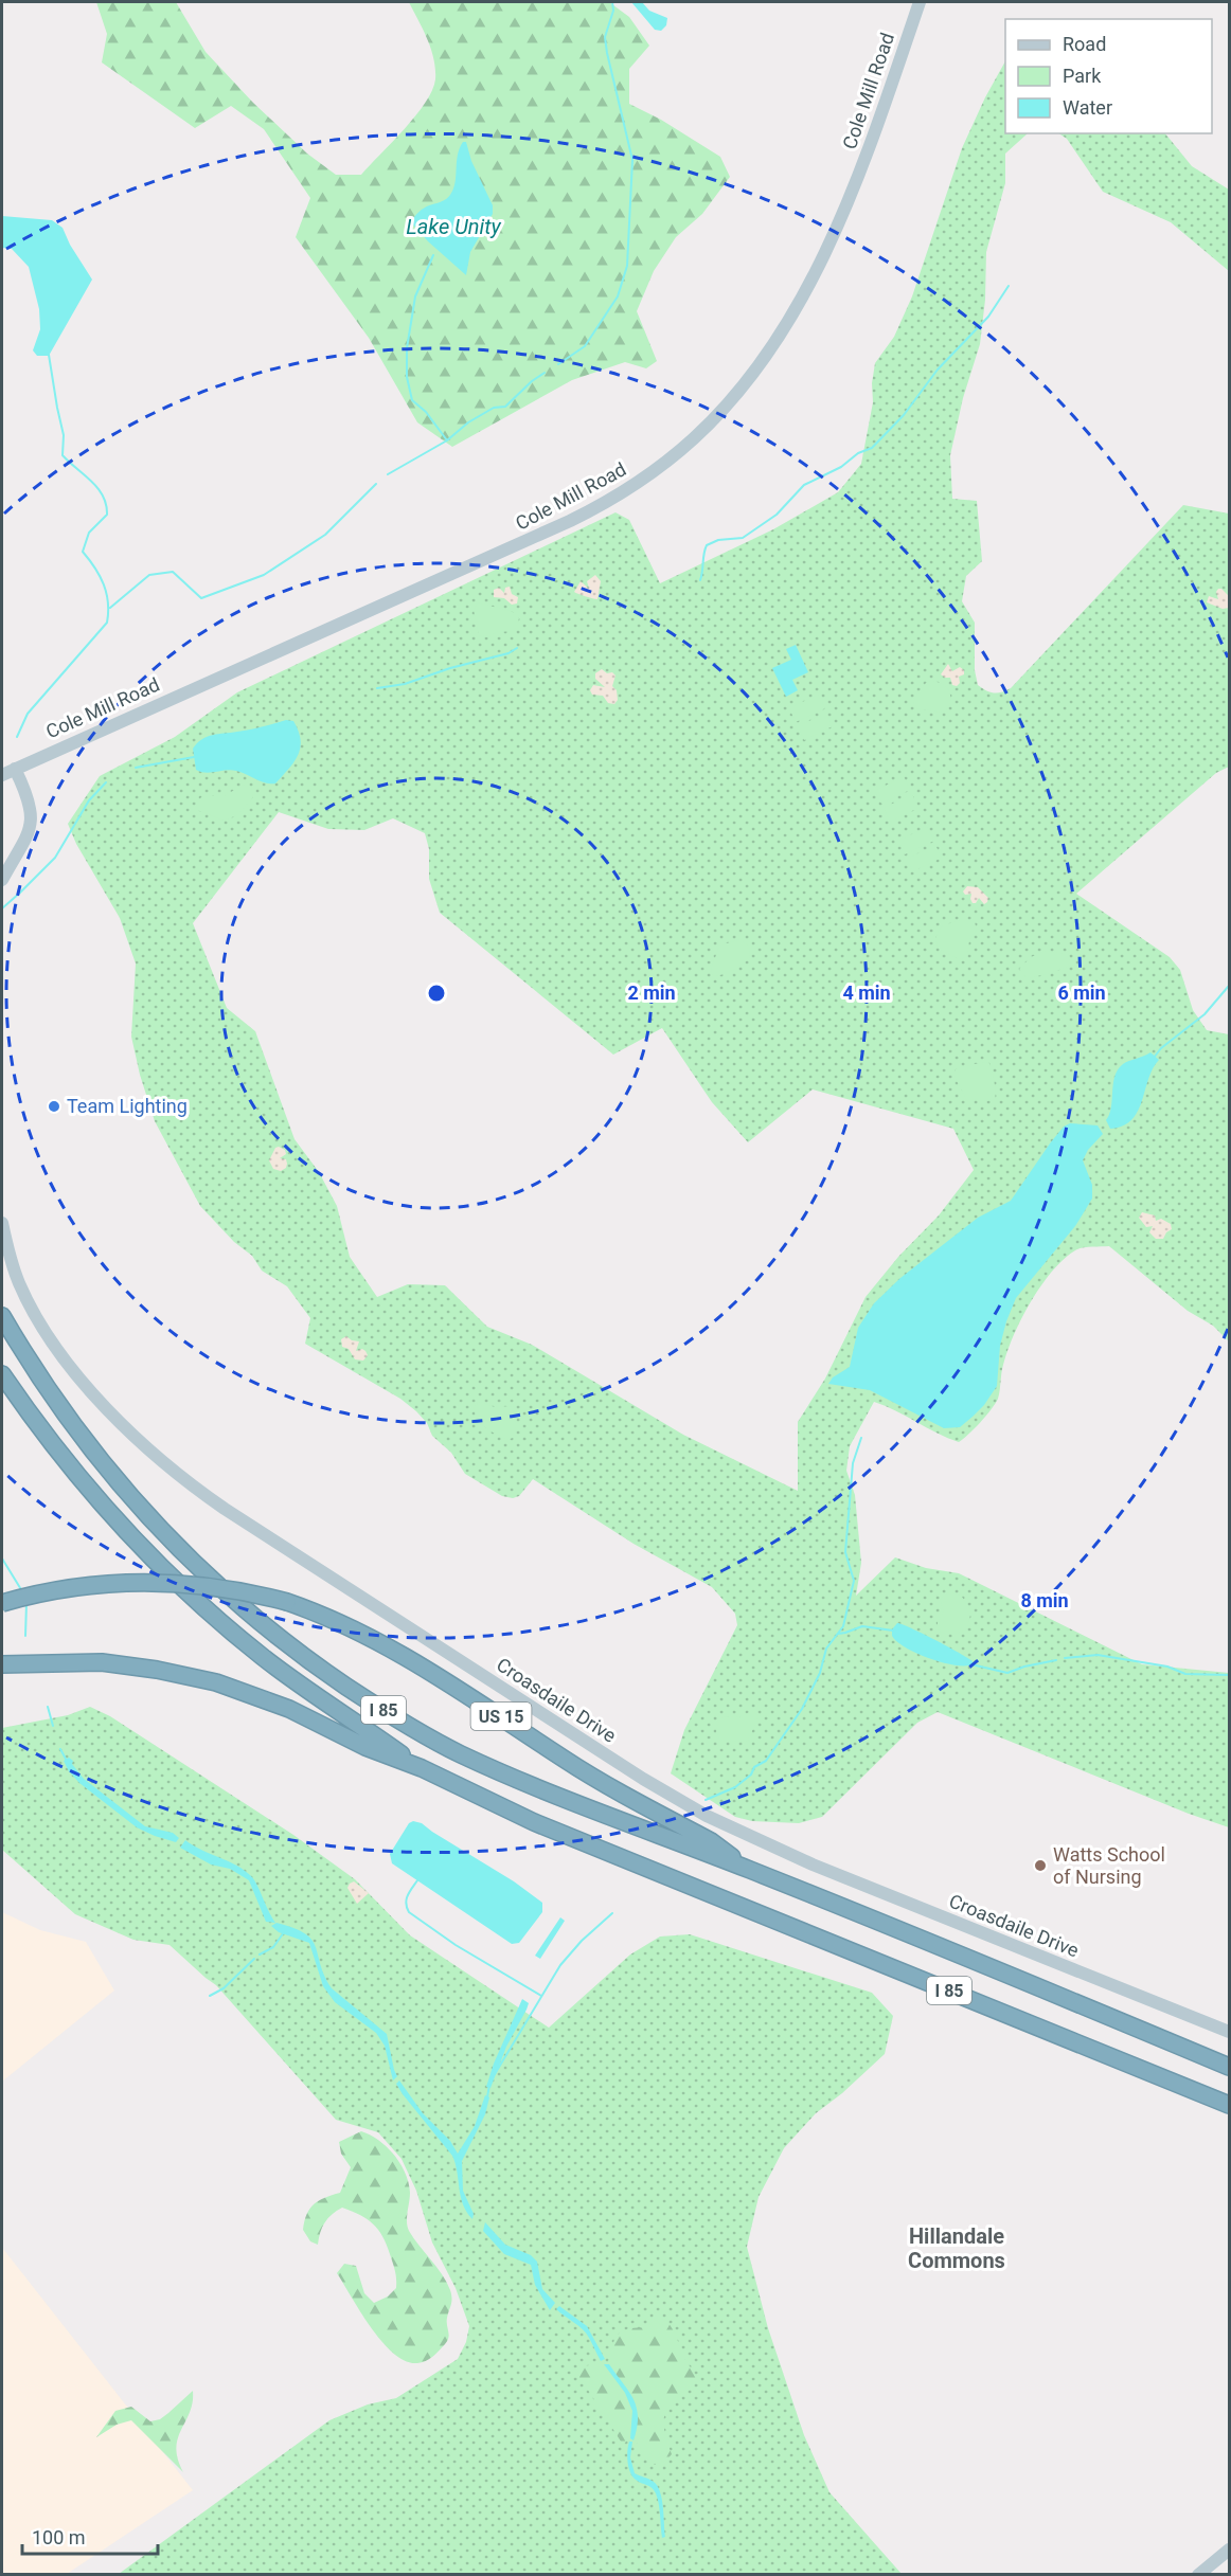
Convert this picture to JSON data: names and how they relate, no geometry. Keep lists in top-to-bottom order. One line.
{"streets":{"highway":["I 85","US 15"],"street":["Cole Mill Road","Croasdaile Drive"]},"crossings":[["I 85","US 15"]],"districts":["Hillandale Commons"],"water":["Lake Unity"],"places":["Team Lighting","Watts School of Nursing"],"legend":["Road","Park","Water"],"scale_bar":"100 m","rings":["2 min","4 min","6 min","8 min"]}
